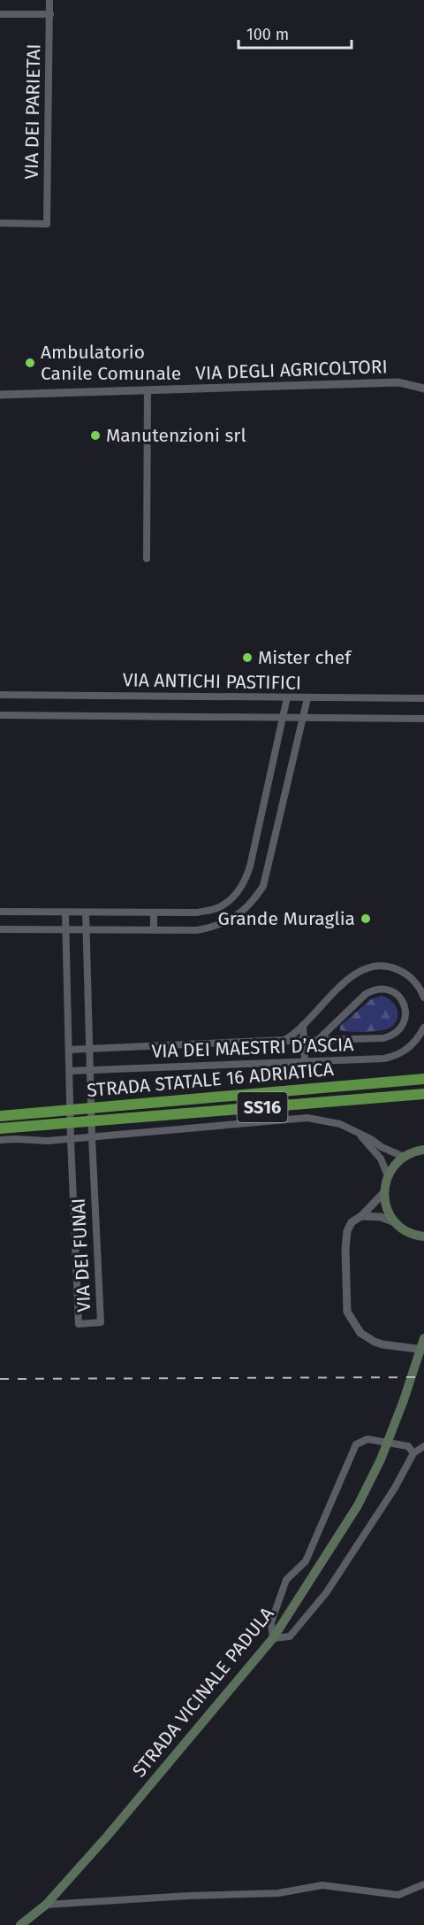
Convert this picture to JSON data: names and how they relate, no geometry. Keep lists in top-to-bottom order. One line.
{"streets":{"highway":["STRADA STATALE 16 ADRIATICA","SS16"],"main road":["STRADA VICINALE PADULA"],"street":["VIA DEI PARIETAI","VIA DEGLI AGRICOLTORI","VIA ANTICHI PASTIFICI","VIA DEI MAESTRI D’ASCIA","VIA DEI FUNAI"]},"crossings":[["VIA DEI MAESTRI D’ASCIA","VIA DEI FUNAI"]],"places":["Ambulatorio Canile Comunale","Manutenzioni srl","Mister chef","Grande Muraglia"],"scale_bar":"100 m"}
